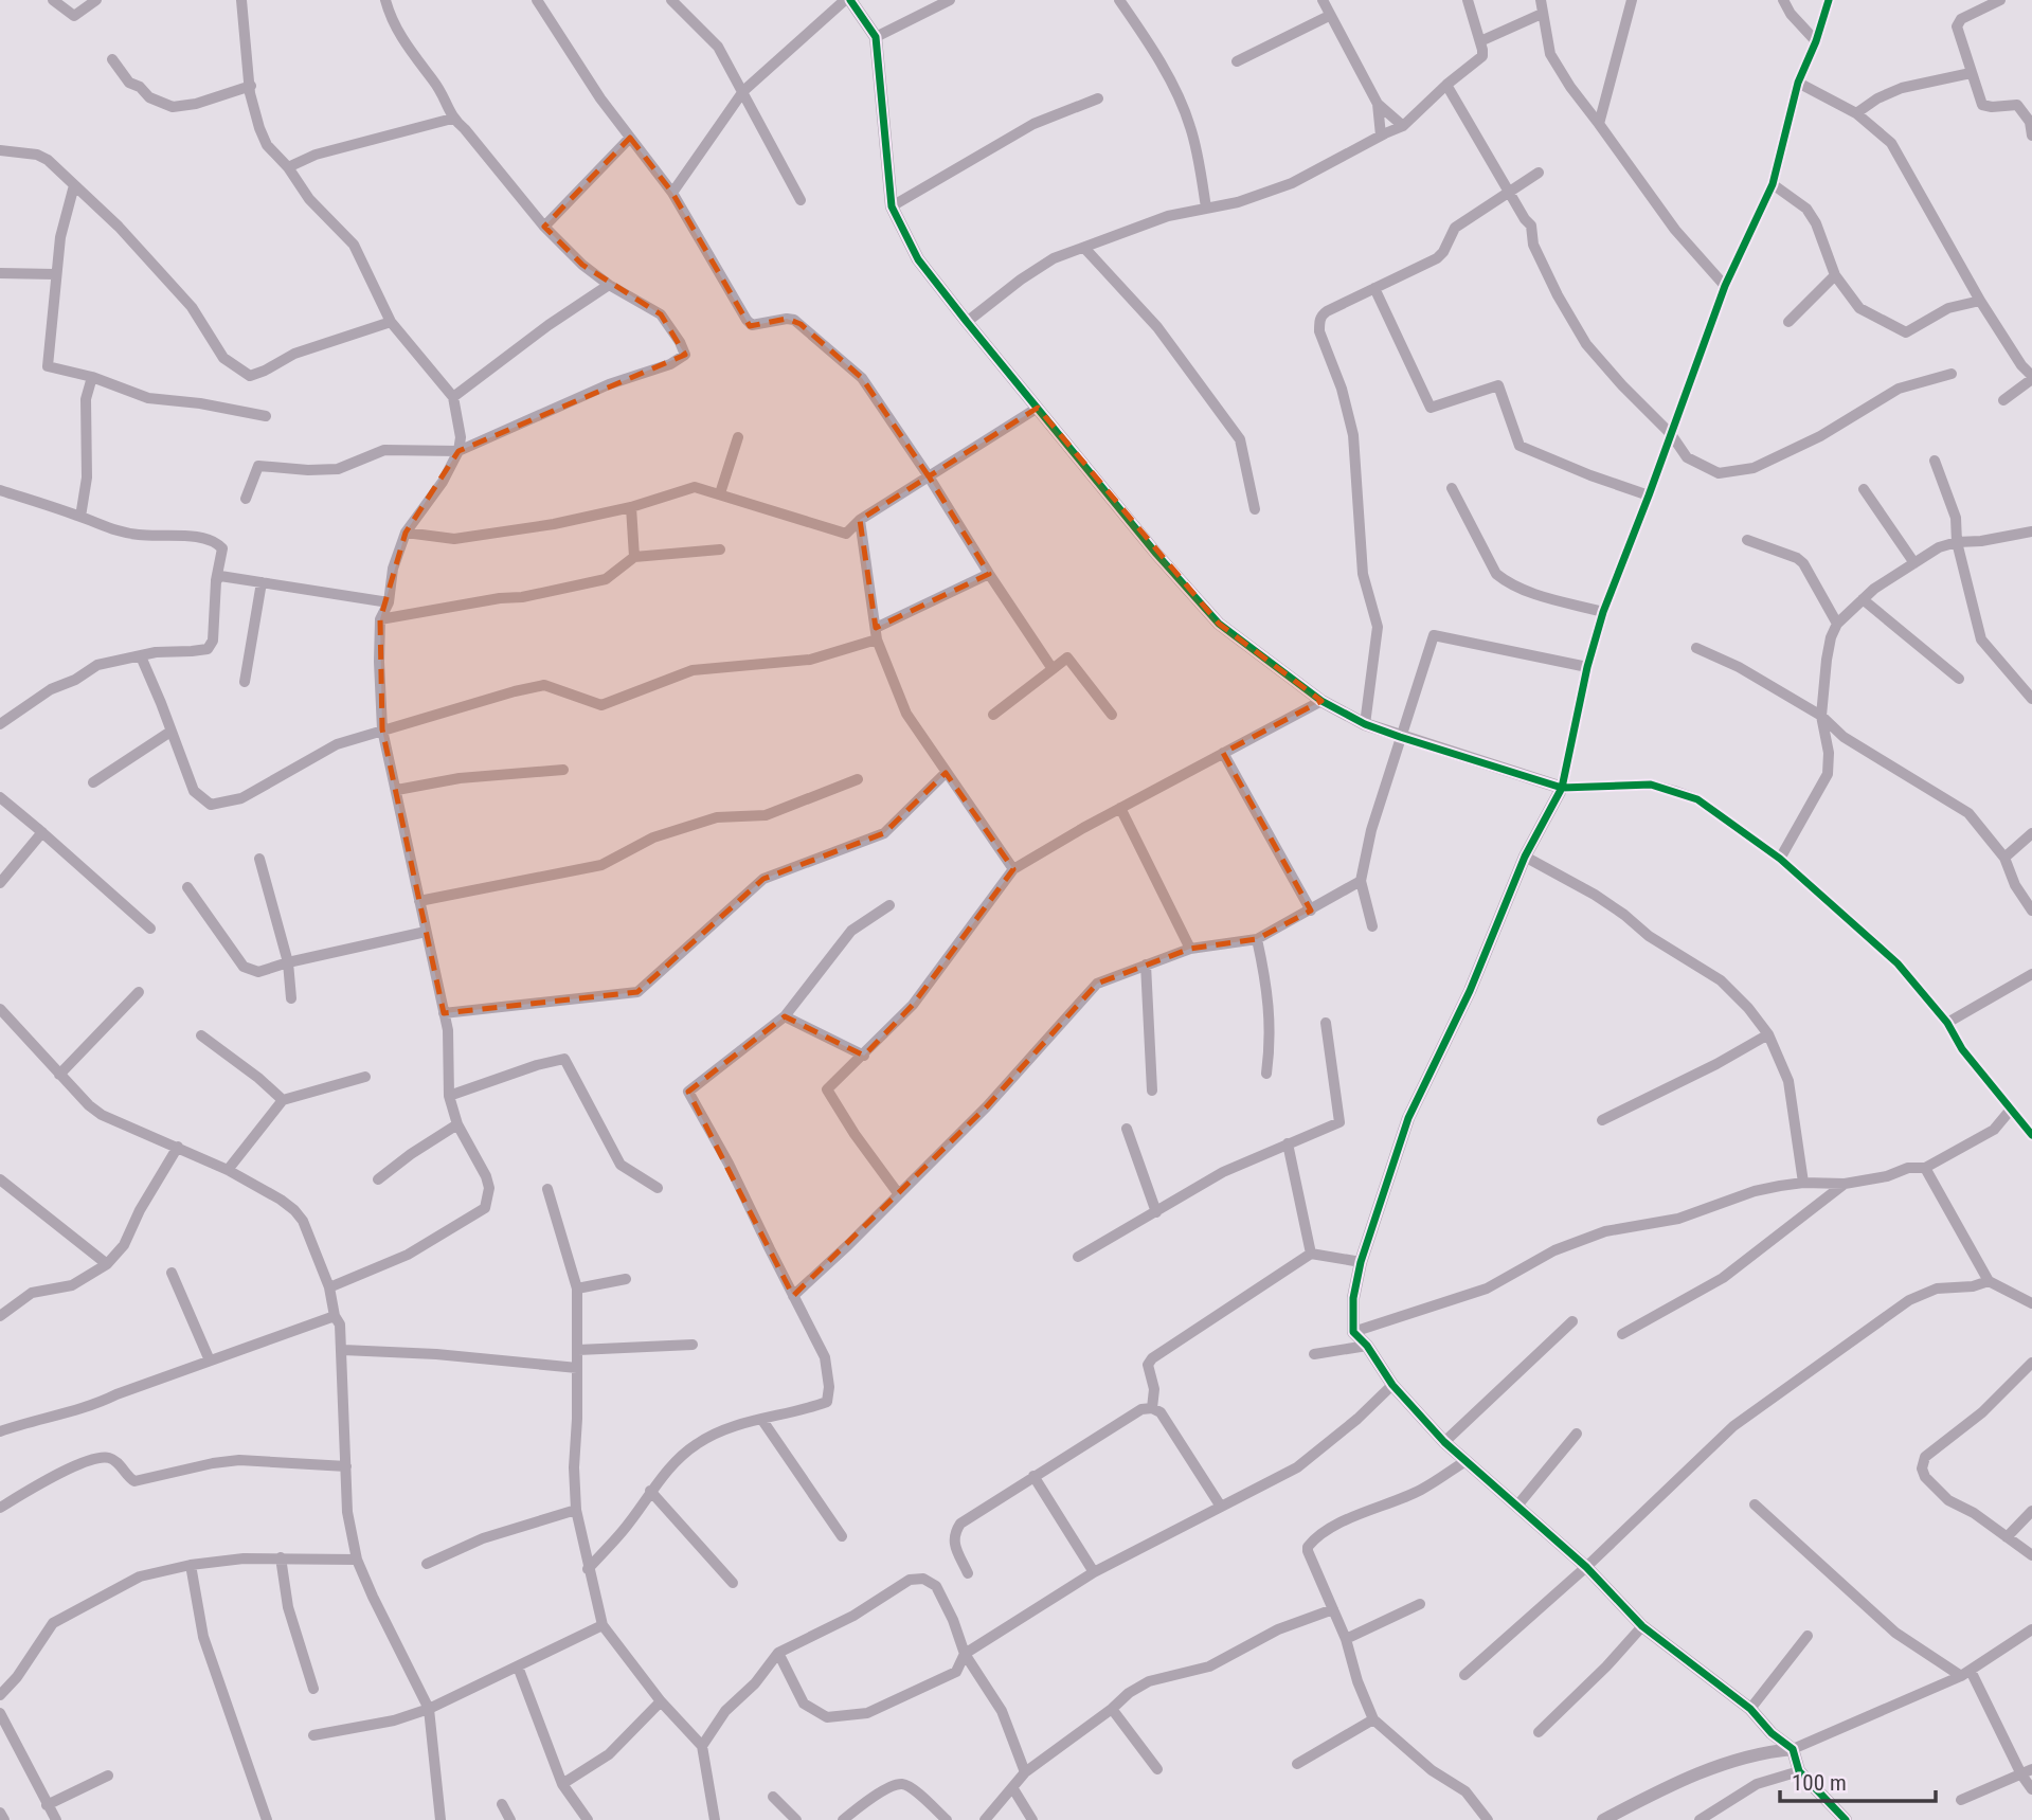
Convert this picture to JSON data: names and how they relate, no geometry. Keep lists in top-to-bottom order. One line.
{"scale_bar":"100 m"}
